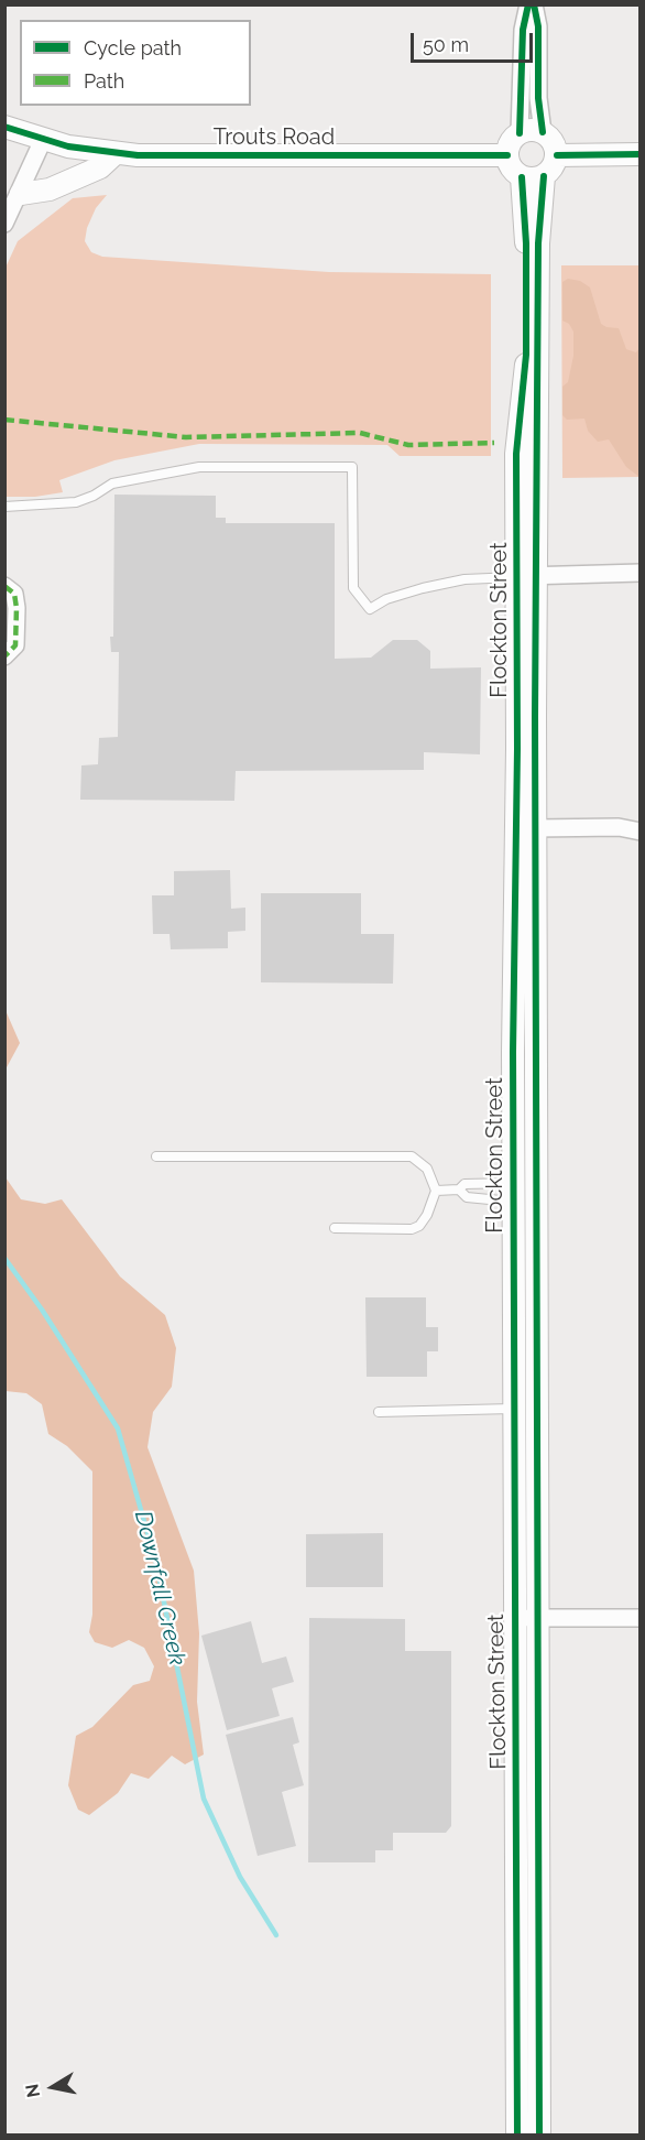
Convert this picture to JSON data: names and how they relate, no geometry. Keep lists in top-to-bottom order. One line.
{"streets":{"street":["Trouts Road","Flockton Street"]},"crossings":[["Trouts Road","Flockton Street"]],"water":["Downfall Creek"],"legend":["Cycle path","Path"],"scale_bar":"50 m","north":"left"}
